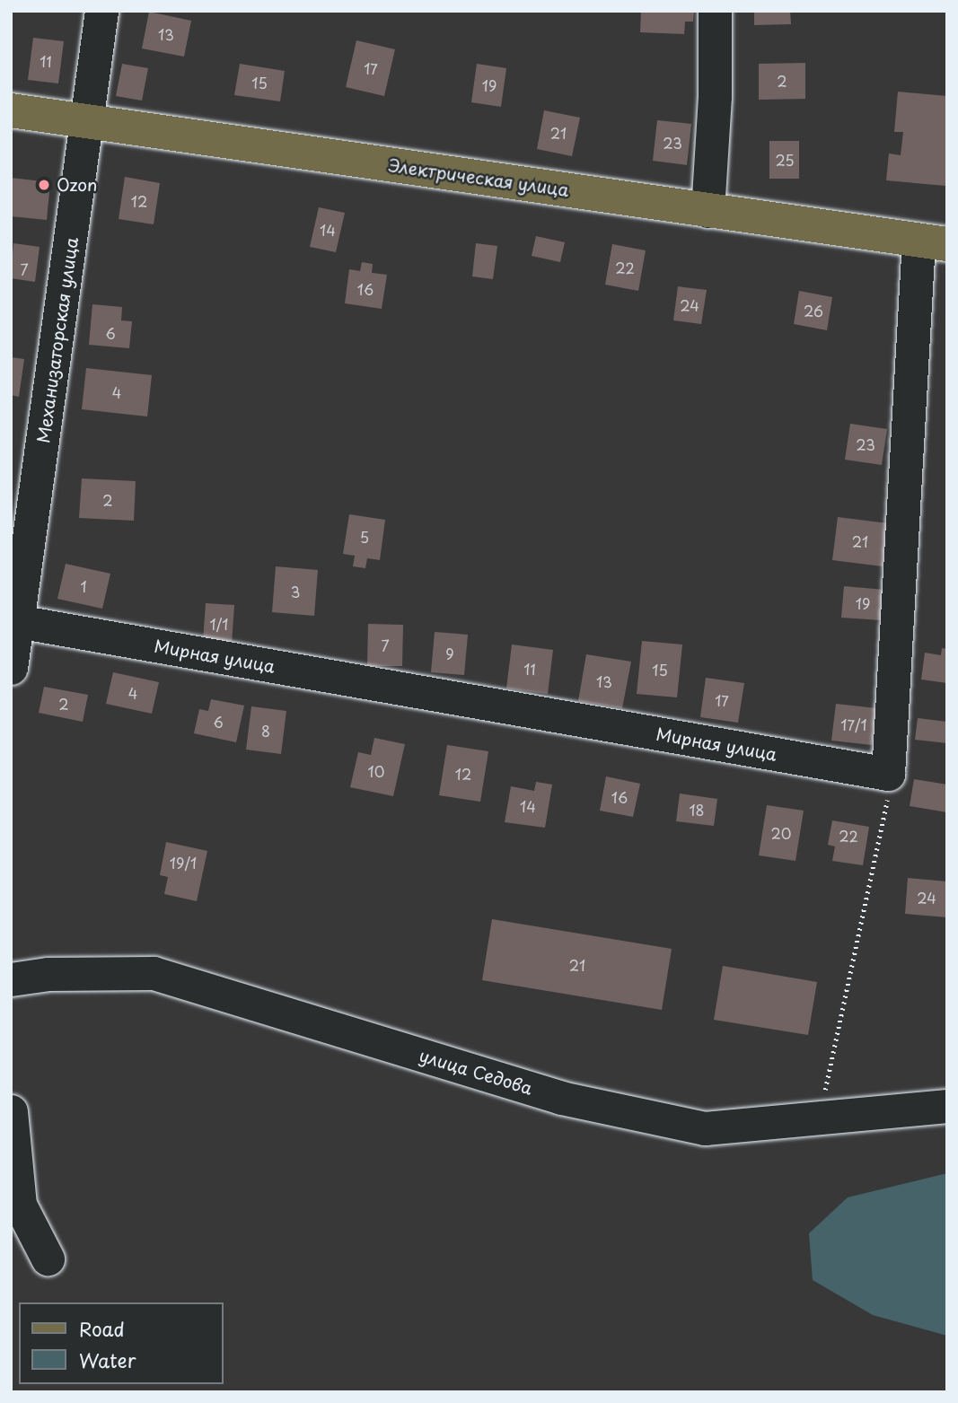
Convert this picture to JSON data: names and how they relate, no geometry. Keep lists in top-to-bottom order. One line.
{"streets":{"main road":["Электрическая улица"],"street":["Механизаторская улица","Мирная улица","улица Седова"]},"crossings":[["Электрическая улица","Механизаторская улица"],["Механизаторская улица","Мирная улица"]],"places":["Ozon"],"house_numbers":["13","11","17","2","15","19","21","23","25","12","14","22","7","16","24","26","6","4","23","2","5","21","1","3","19","1/1","7","9","11","15","13","4","17","2","6","17/1","8","10","12","16","14","18","20","22","19/1","24","21"],"legend":["Road","Water"]}
